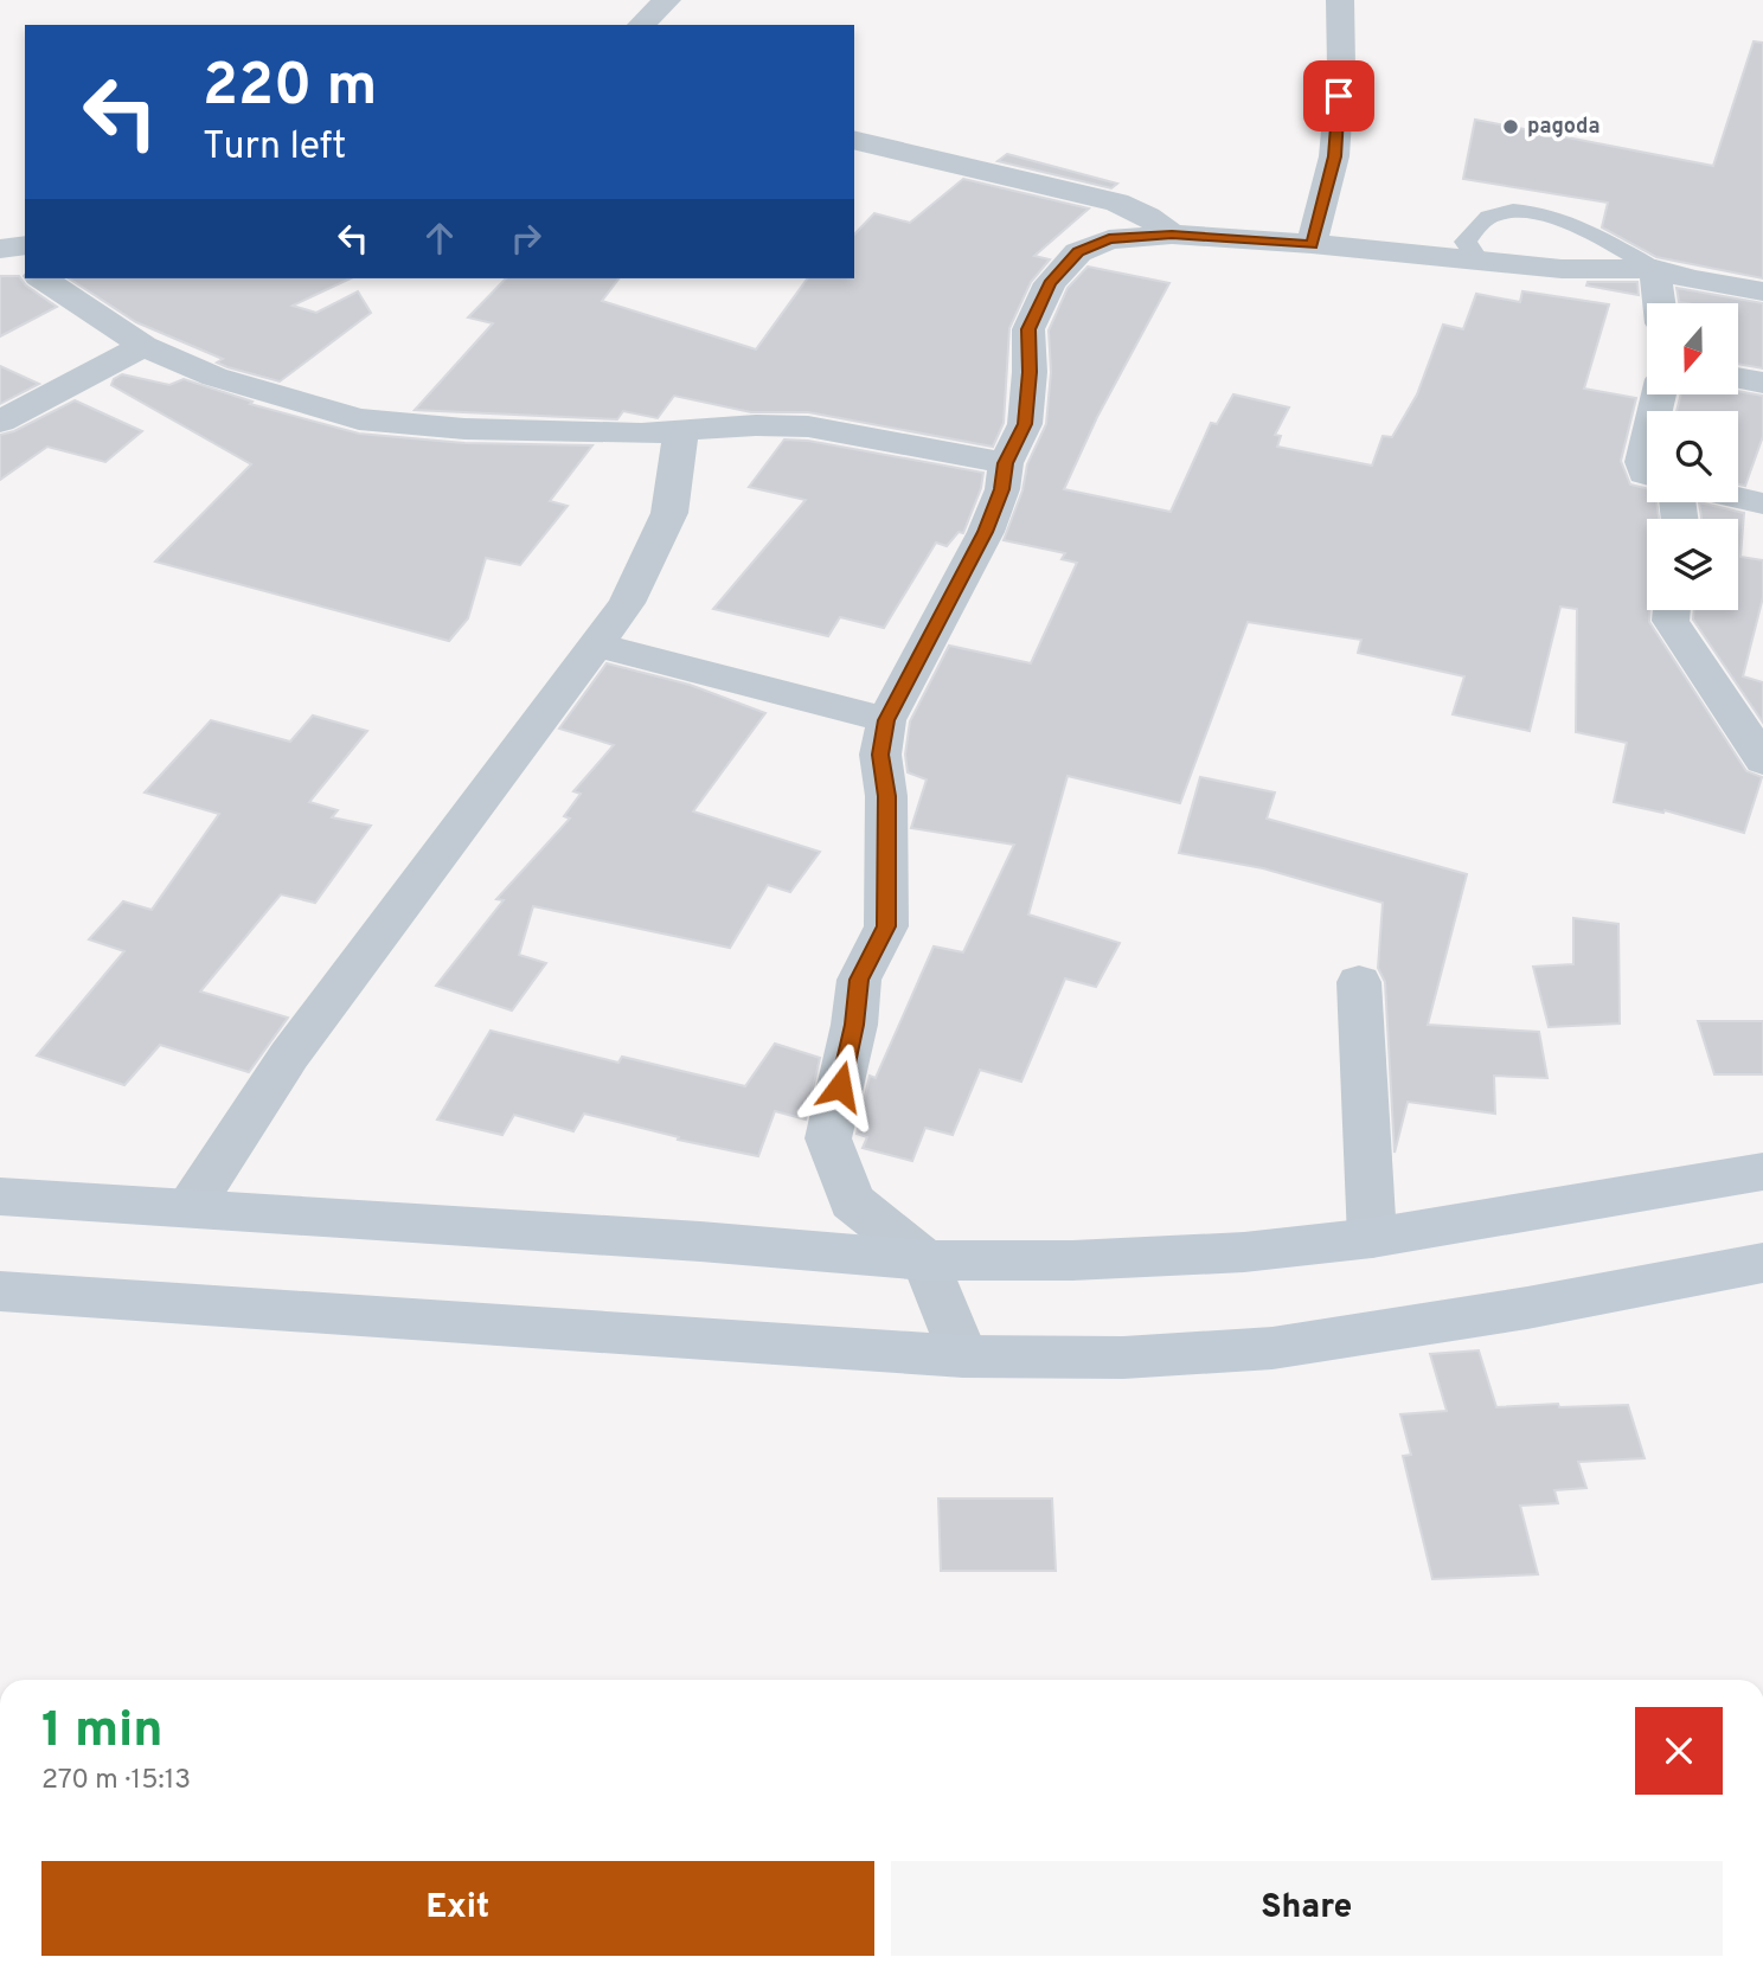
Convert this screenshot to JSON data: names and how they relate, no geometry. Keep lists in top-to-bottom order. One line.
{"places":["pagoda"],"north":"bottom","page":{"turn":["220 m","Turn left"],"heading":["1 min","270 m · 15:13"],"buttons":["Exit","Share"]}}
